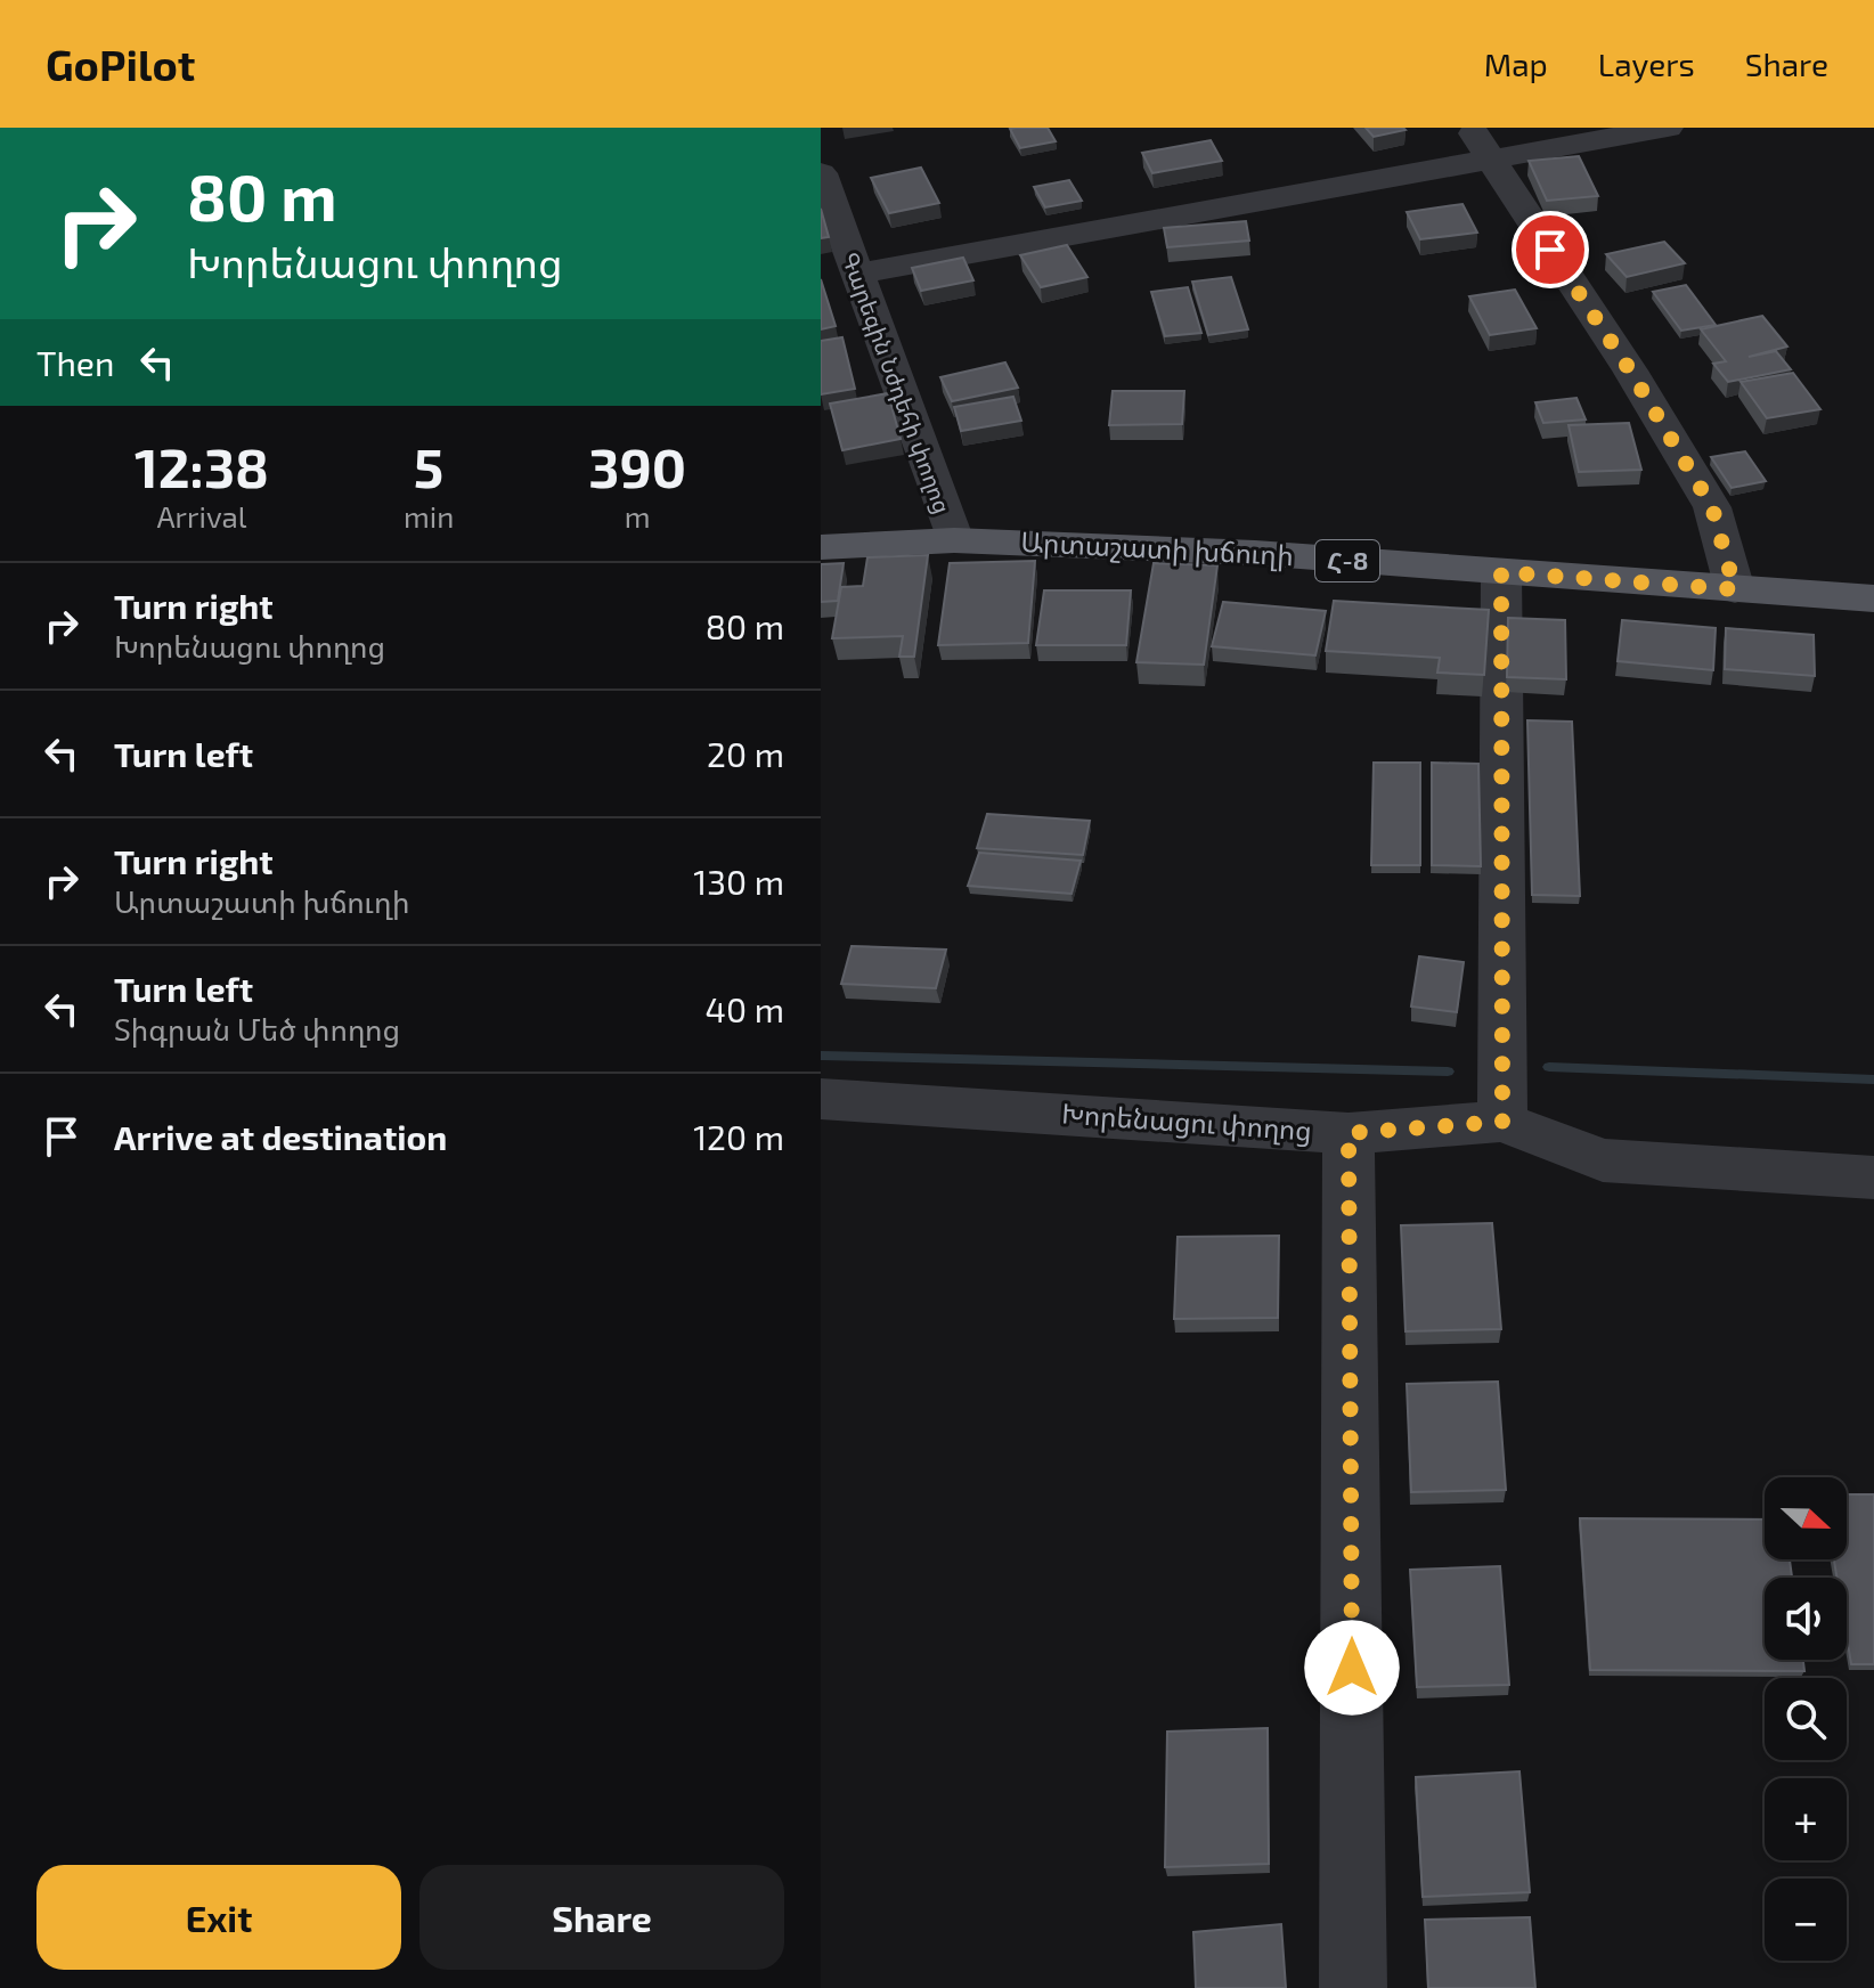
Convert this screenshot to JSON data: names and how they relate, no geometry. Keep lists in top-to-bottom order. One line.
{"streets":{"main road":["Արտաշատի խճուղի","Հ-8"],"street":["Գարեգին Նժդեհի փողոց","Խորենացու փողոց"]},"crossings":[["Գարեգին Նժդեհի փողոց","Արտաշատի խճուղի"]],"north":"right","page":{"header":"GoPilot","nav":["Map","Layers","Share"],"turn":["80 m","Խորենացու փողոց"],"then":"Then","eta":["12:38","Arrival","5","min","390","m"],"list":[{"name":"Turn right","note":"Խորենացու փողոց","value":"80 m"},{"name":"Turn left","value":"20 m"},{"name":"Turn right","note":"Արտաշատի խճուղի","value":"130 m"},{"name":"Turn left","note":"Տիգրան Մեծ փողոց","value":"40 m"},{"name":"Arrive at destination","value":"120 m"}],"map_buttons":["+","−"],"buttons":["Exit","Share"]}}
